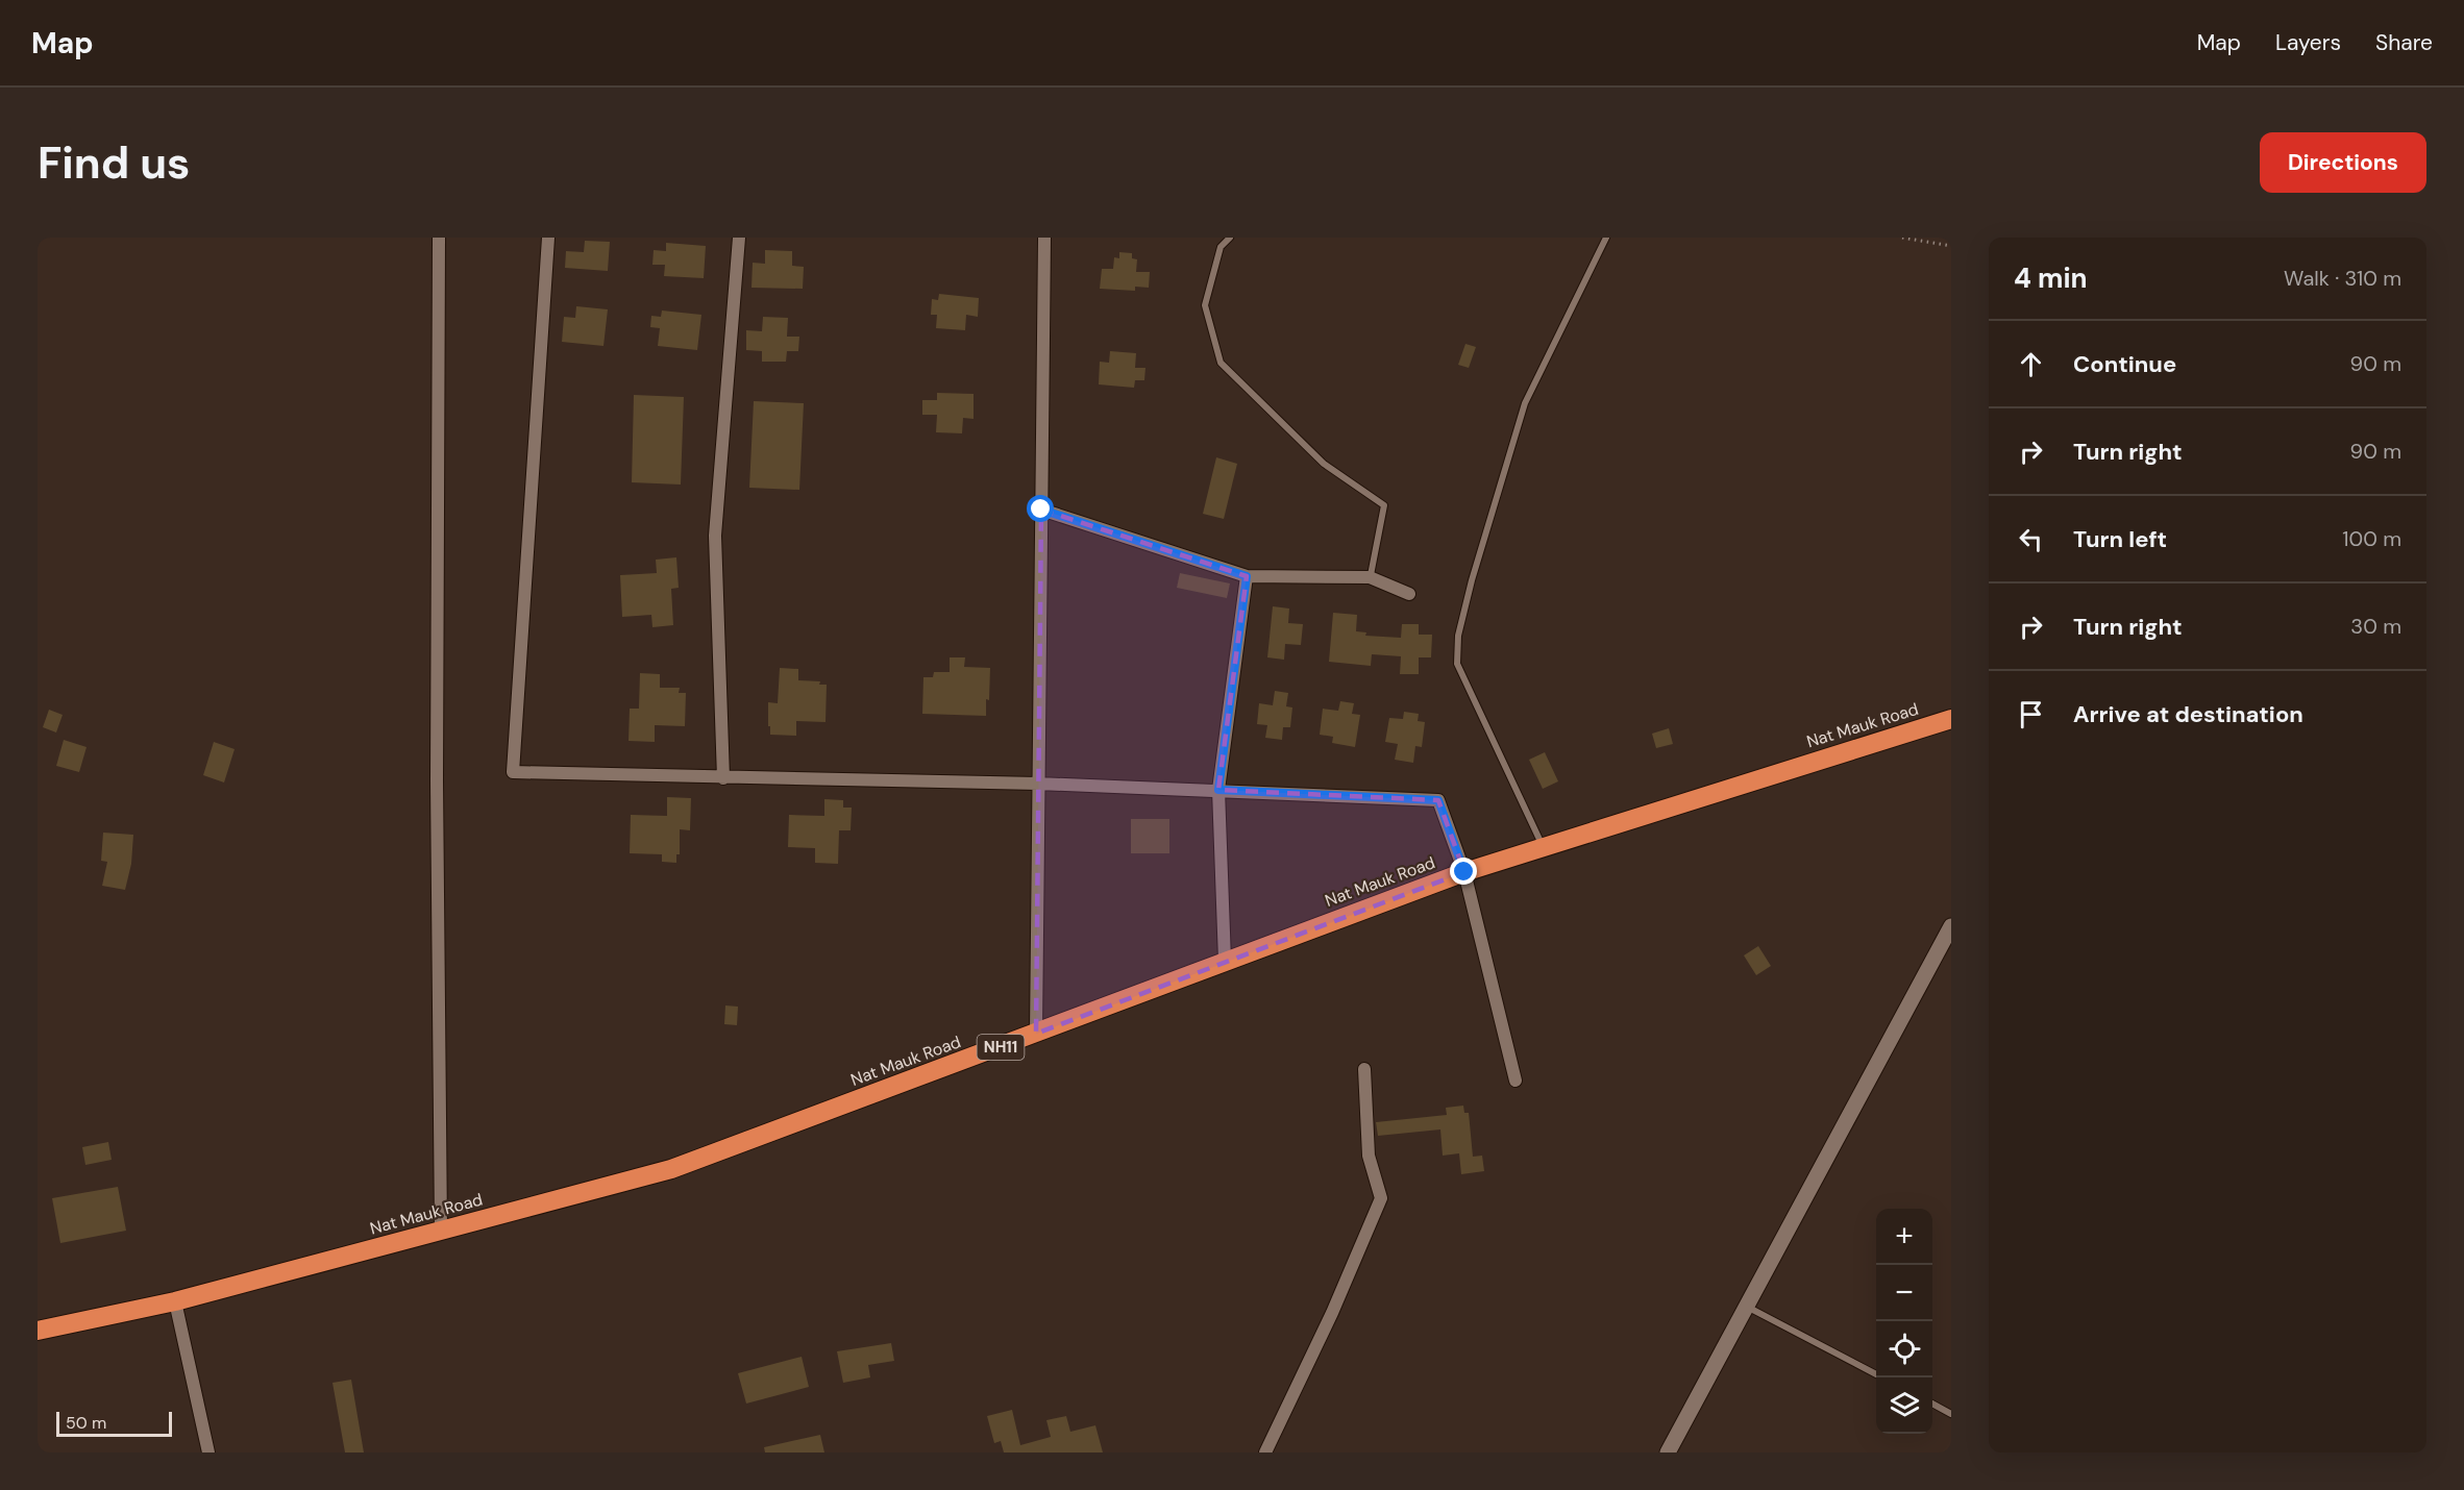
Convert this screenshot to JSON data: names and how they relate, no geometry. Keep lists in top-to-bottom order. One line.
{"streets":{"highway":["Nat Mauk Road","NH11"]},"scale_bar":"50 m","page":{"header":"Map","nav":["Map","Layers","Share"],"buttons":"Directions","title":"Find us","heading":["4 min","Walk · 310 m"],"list":[["Continue","90 m"],["Turn right","90 m"],["Turn left","100 m"],["Turn right","30 m"],"Arrive at destination"],"map_buttons":["+","−"],"scale":"50 m"}}
